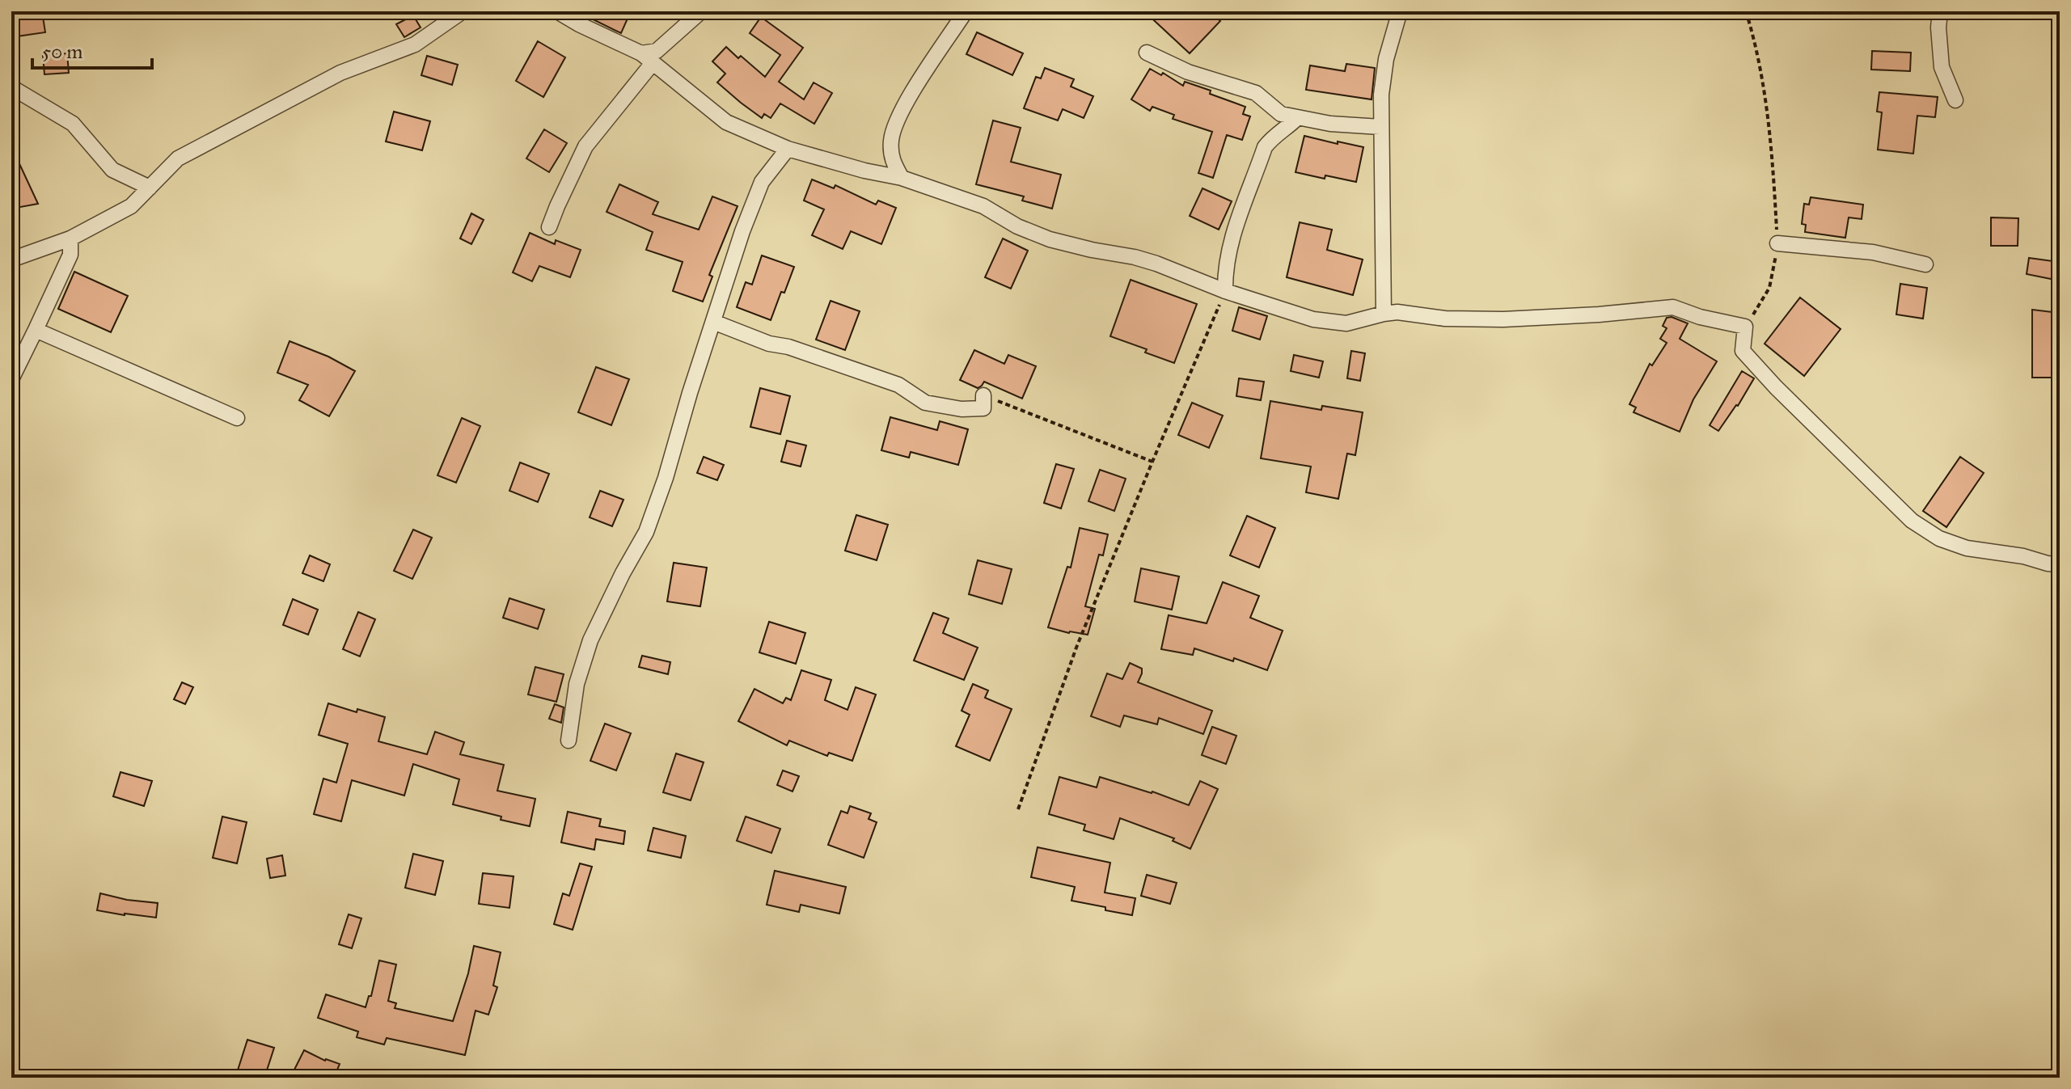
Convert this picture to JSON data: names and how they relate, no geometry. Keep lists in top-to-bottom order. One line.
{"scale_bar":"50 m"}
